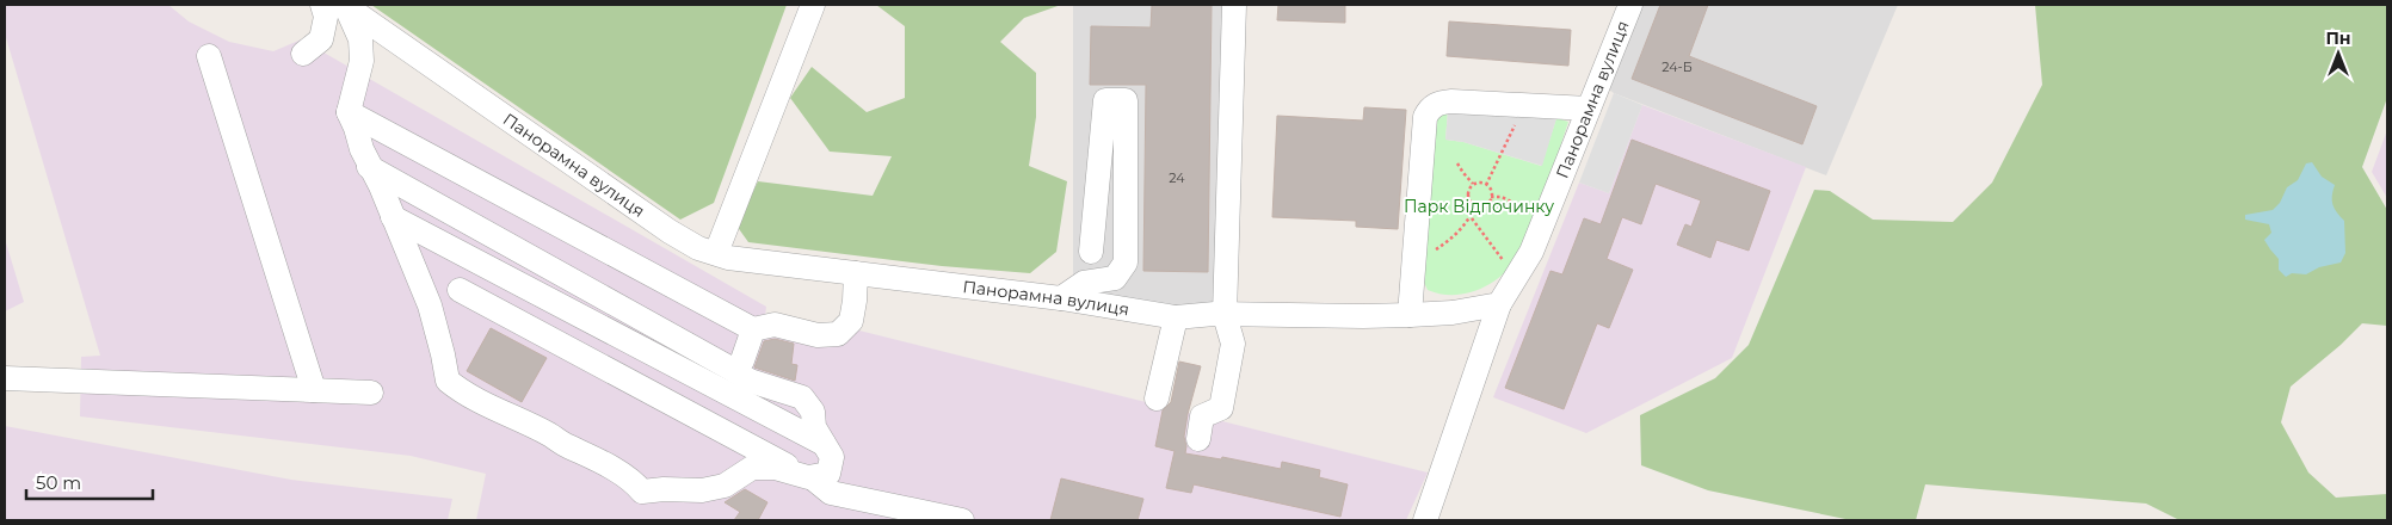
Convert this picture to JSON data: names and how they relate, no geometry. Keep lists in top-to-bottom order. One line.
{"streets":{"street":["Панорамна вулиця"]},"parks":["Парк Відпочинку"],"house_numbers":["24-Б","24"],"scale_bar":"50 m","north":"top"}
